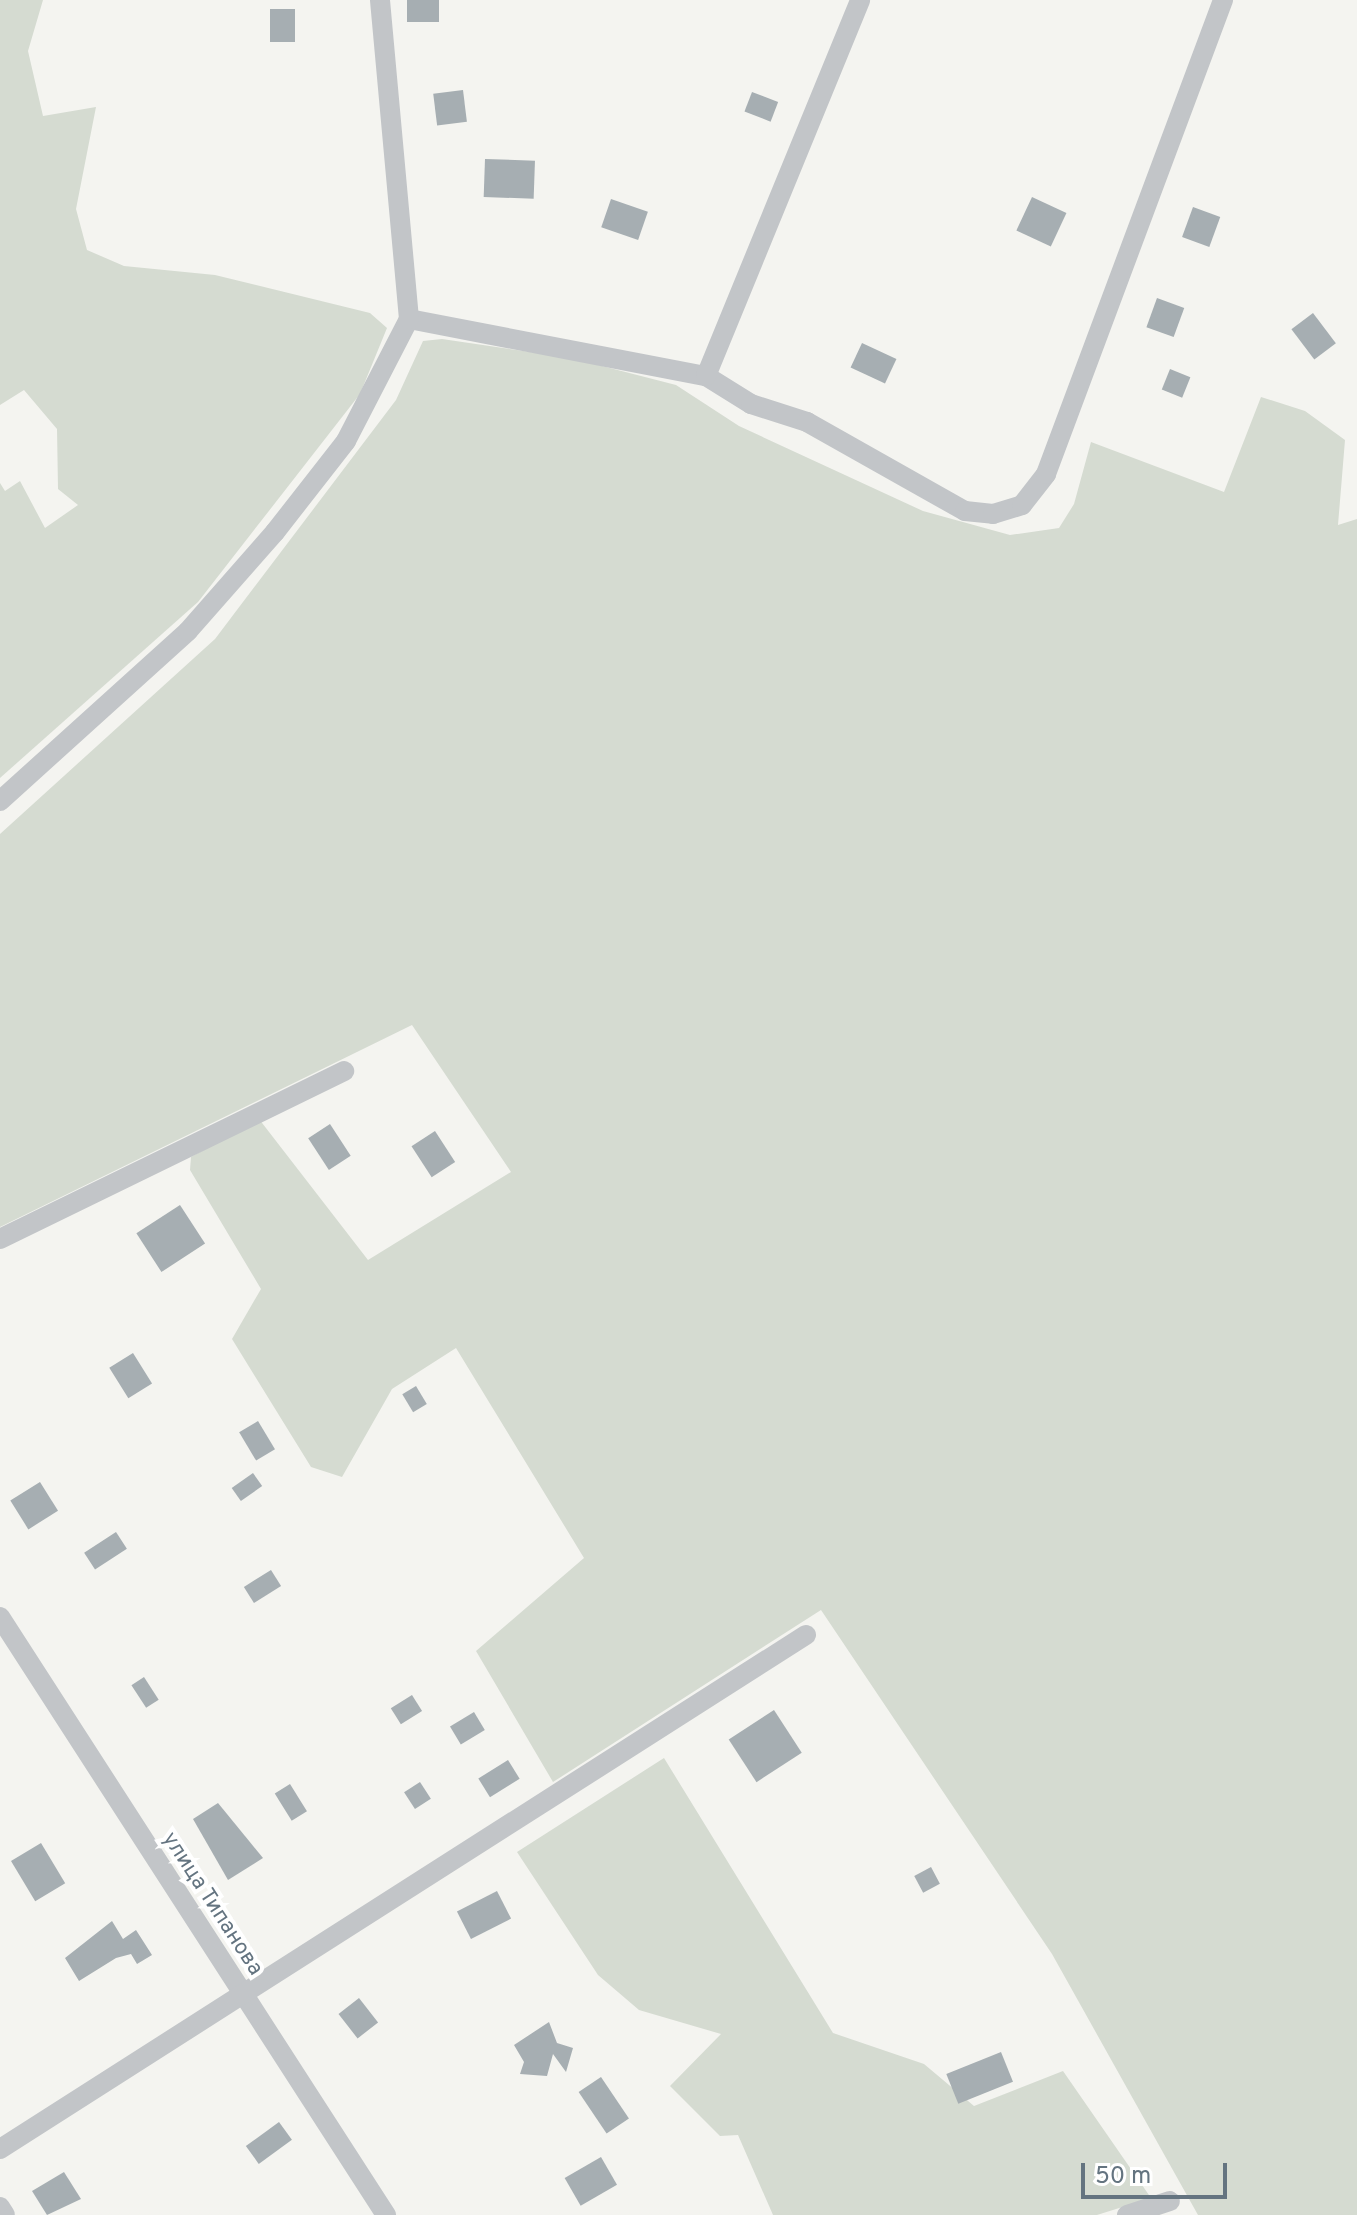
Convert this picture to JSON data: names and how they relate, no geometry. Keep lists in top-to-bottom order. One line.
{"streets":{"street":["улица Типанова"]},"scale_bar":"50 m"}
